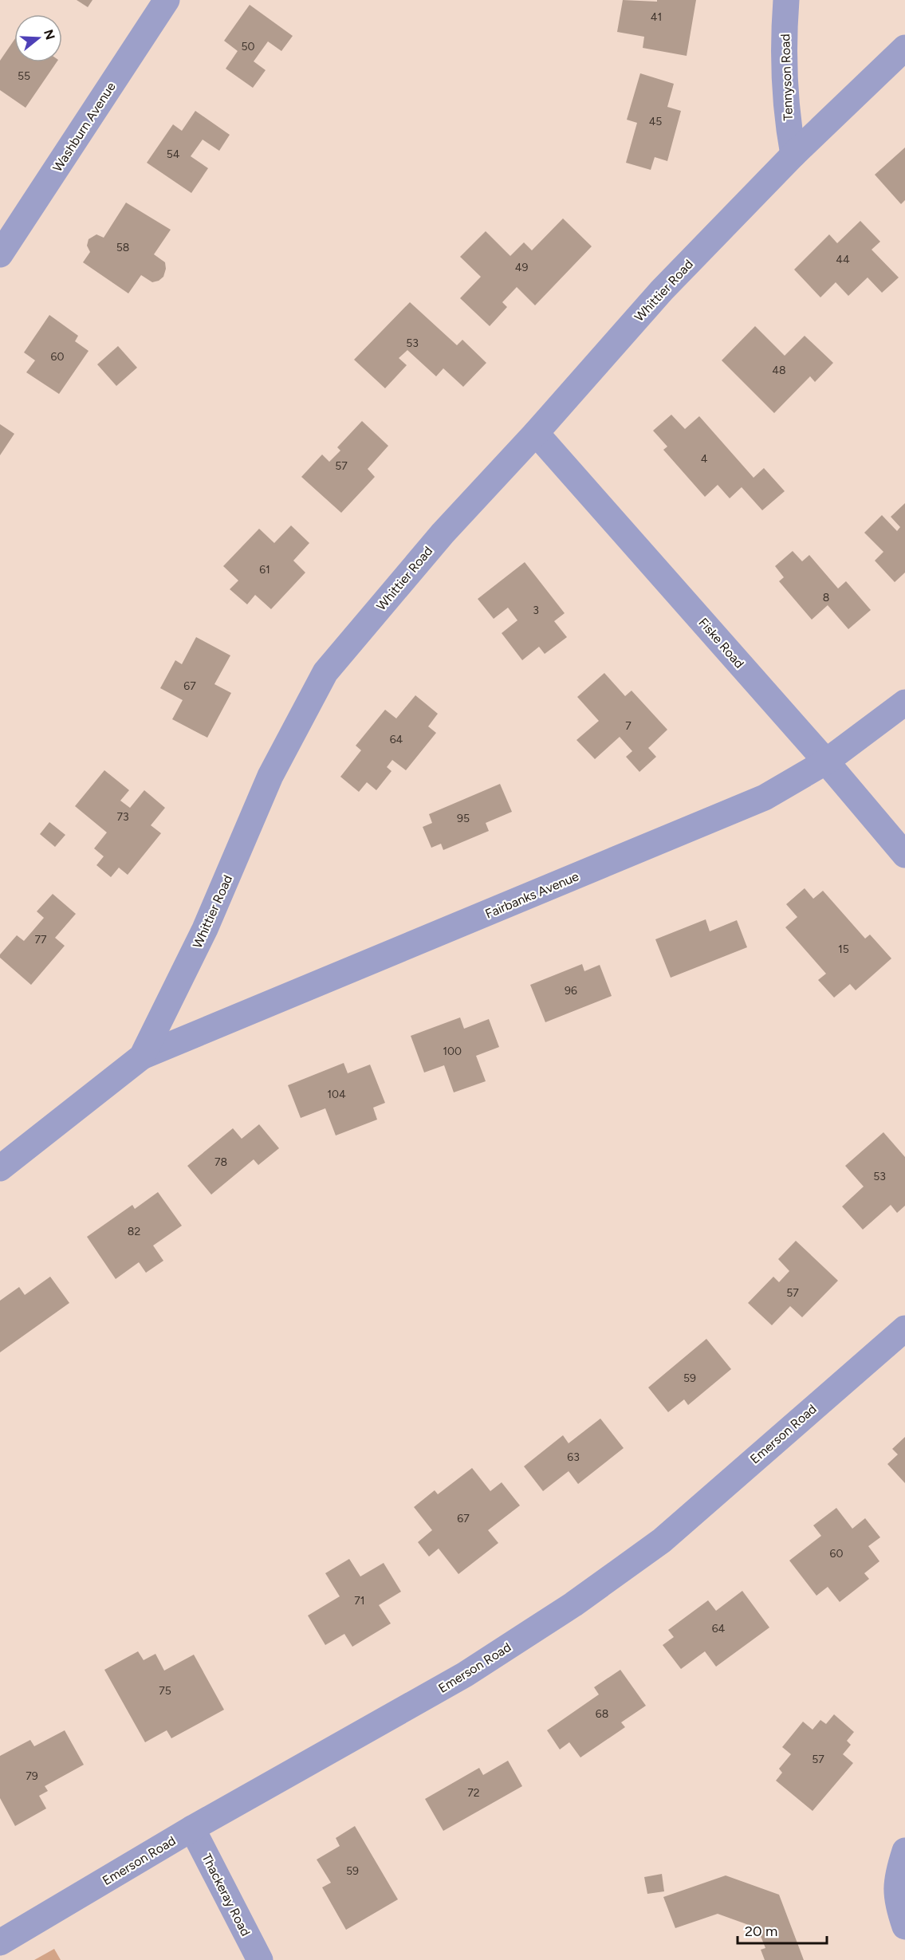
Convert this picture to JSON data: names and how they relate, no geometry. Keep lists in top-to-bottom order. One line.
{"streets":{"street":["Tennyson Road","Washburn Avenue","Whittier Road","Fiske Road","Fairbanks Avenue","Emerson Road","Thackeray Road"]},"crossings":[["Tennyson Road","Whittier Road"],["Whittier Road","Fiske Road"],["Whittier Road","Fairbanks Avenue"],["Fiske Road","Fairbanks Avenue"],["Emerson Road","Thackeray Road"]],"house_numbers":["41","50","55","45","54","58","44","49","53","60","48","4","57","61","8","3","67","7","64","73","95","77","15","96","100","104","78","53","82","57","59","63","67","60","71","64","75","68","57","79","72","59"],"scale_bar":"20 m","north":"right"}
